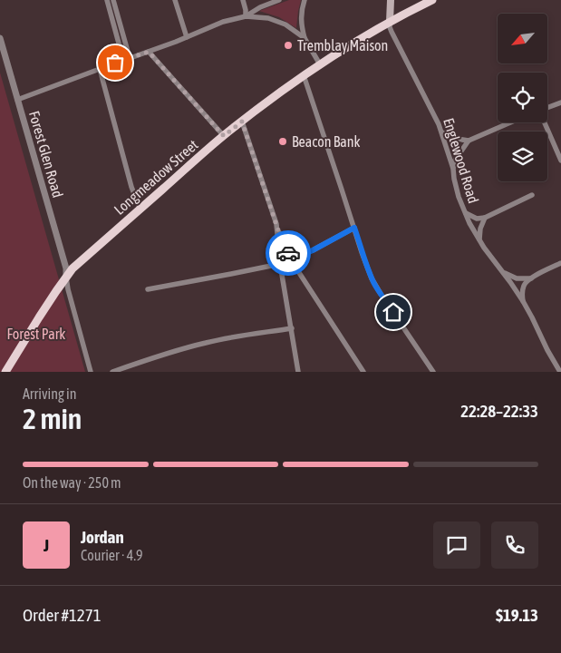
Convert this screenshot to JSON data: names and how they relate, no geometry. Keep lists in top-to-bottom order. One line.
{"streets":{"main road":["Longmeadow Street"],"street":["Forest Glen Road","Englewood Road"]},"crossings":[["Forest Glen Road","Longmeadow Street"],["Englewood Road","Longmeadow Street"]],"parks":["Forest Park"],"places":["Tremblay Maison","Beacon Bank"],"north":"bottom left","page":{"heading":["2 min","Arriving in","22:28–22:33"],"panel":["Jordan","Courier · 4.9","Order #1271","$19.13"],"bar":"On the way · 250 m","round":"J"}}
